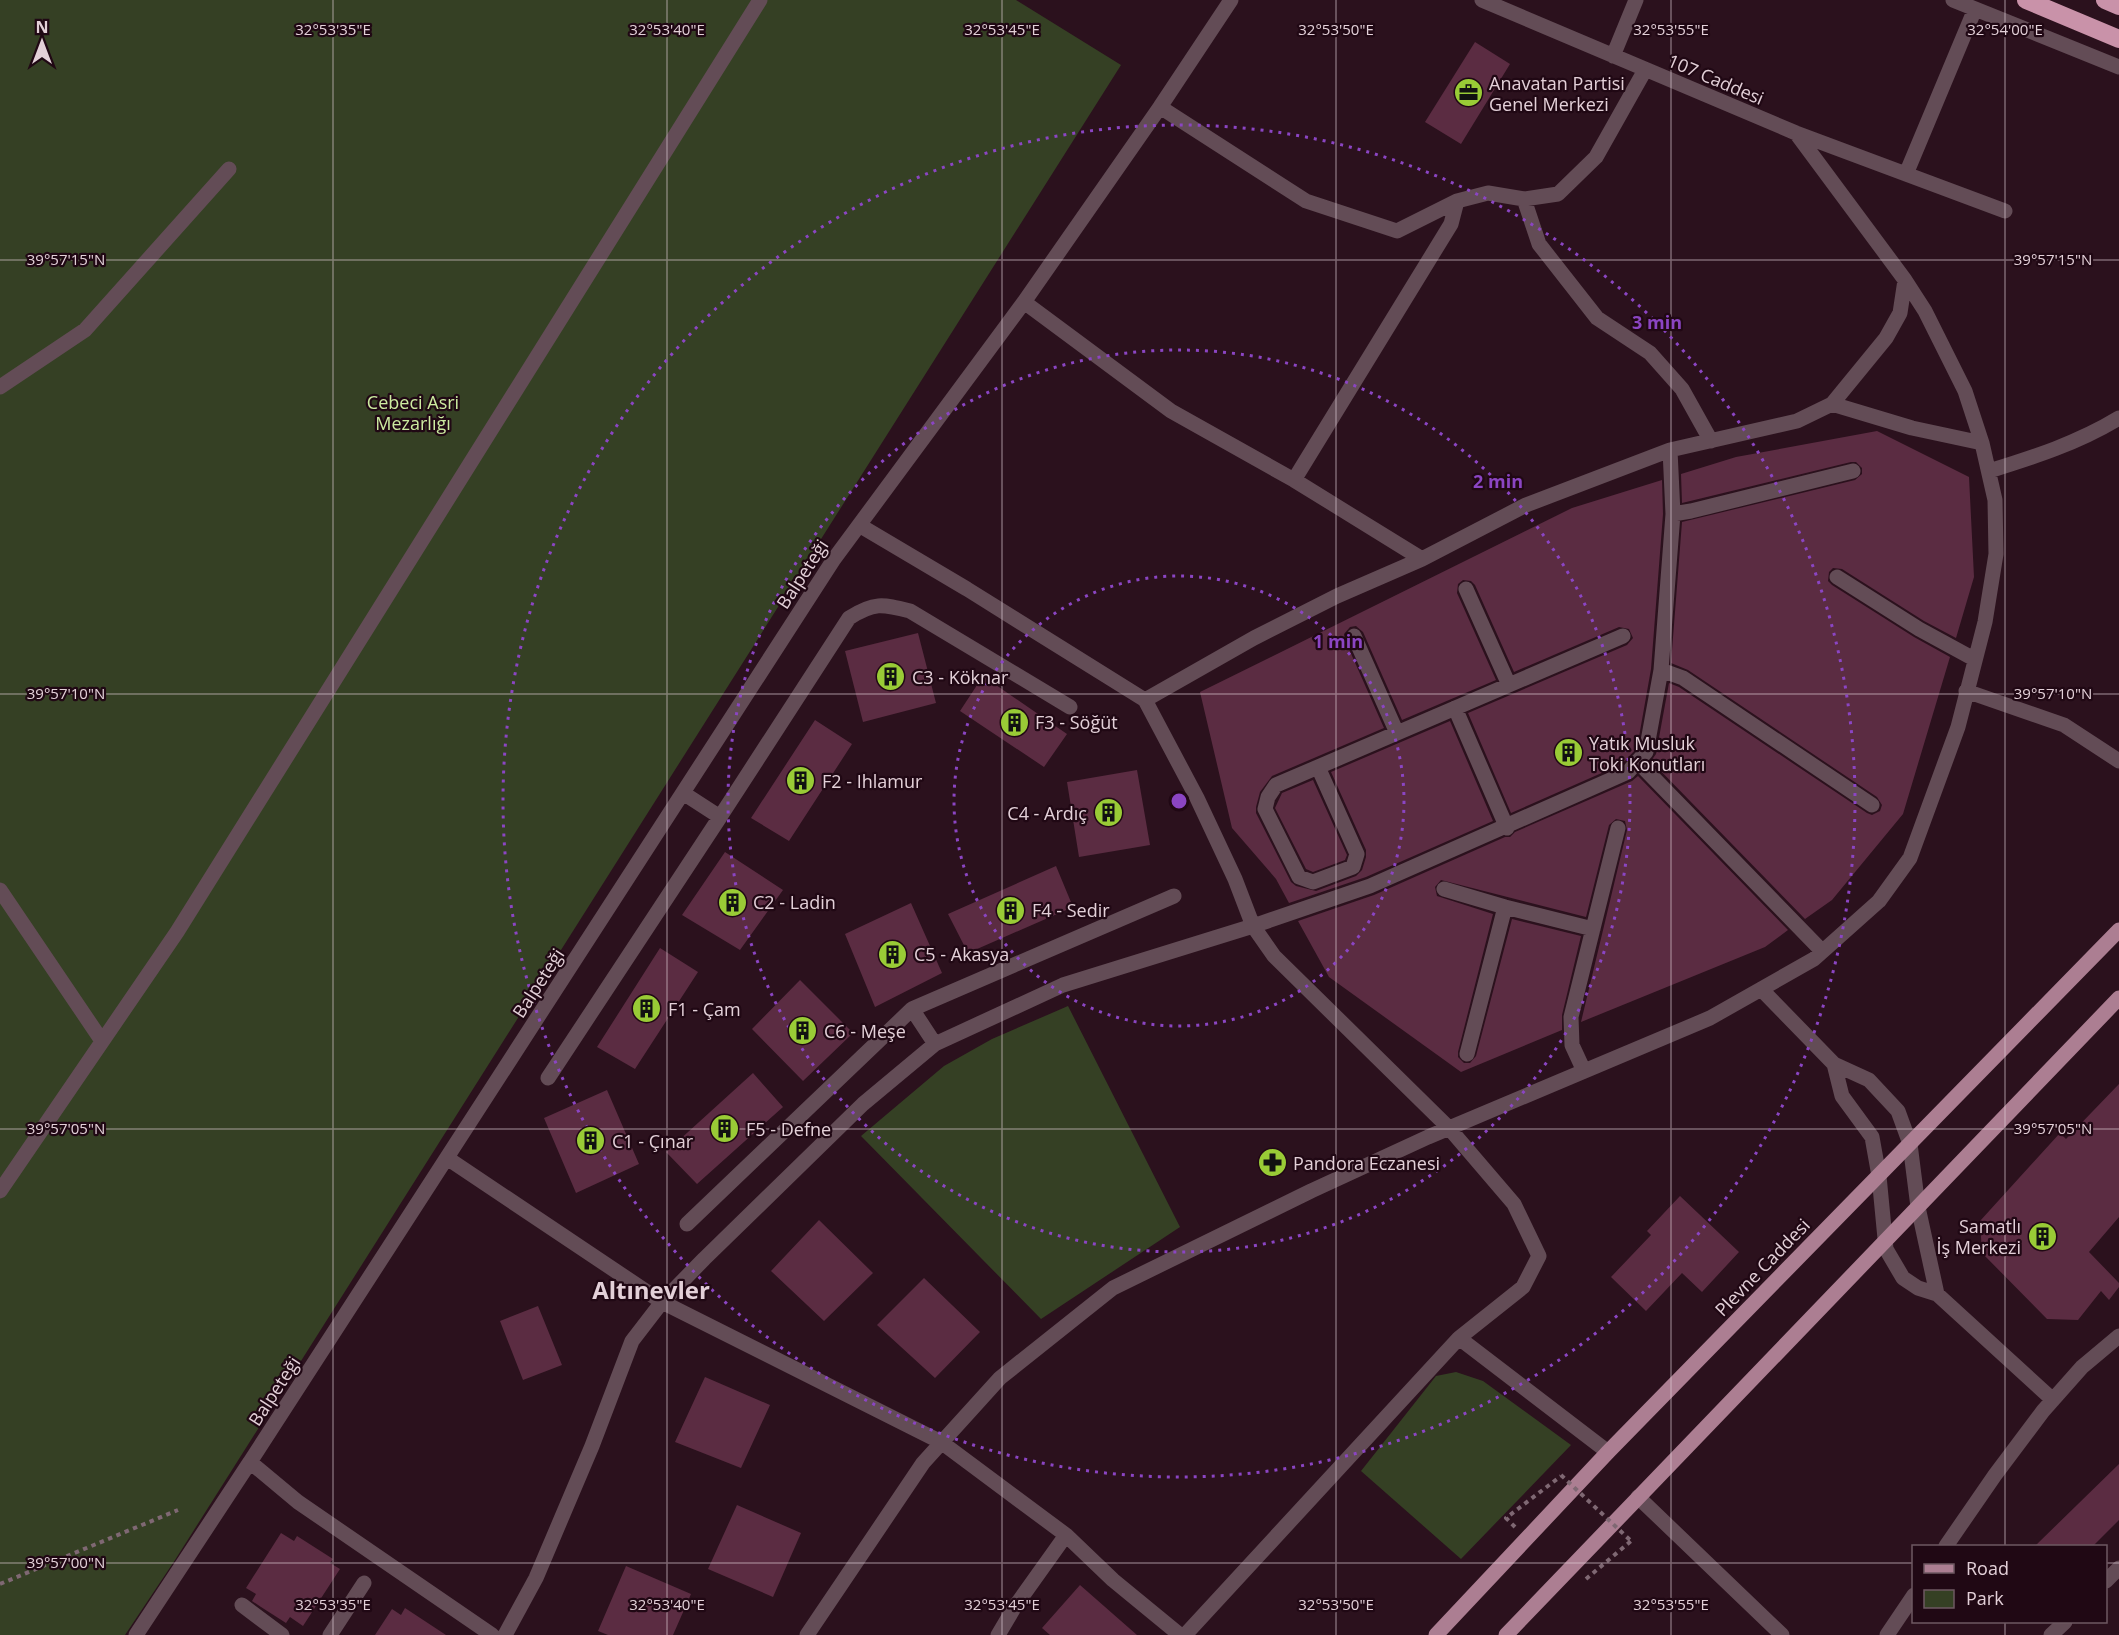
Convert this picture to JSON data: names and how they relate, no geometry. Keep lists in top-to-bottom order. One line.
{"streets":{"main road":["Plevne Caddesi"],"street":["107 Caddesi","Balpeteği"]},"districts":["Altınevler"],"parks":["Cebeci Asri Mezarlığı"],"places":{"office":["Anavatan Partisi Genel Merkezi"],"building":["C3 - Köknar","F3 - Söğüt","Yatık Musluk Toki Konutları","F2 - Ihlamur","C4 - Ardıç","C2 - Ladin","F4 - Sedir","C5 - Akasya","F1 - Çam","C6 - Meşe","F5 - Defne","C1 - Çınar","Samatlı İş Merkezi"],"pharmacy":["Pandora Eczanesi"]},"legend":["Road","Park"],"north":"top","coordinates":["32°53'35\"E","32°53'40\"E","32°53'45\"E","32°53'50\"E","32°53'55\"E","32°54'00\"E","39°57'15\"N","39°57'10\"N","39°57'05\"N","39°57'00\"N"],"rings":["3 min","2 min","1 min"]}
